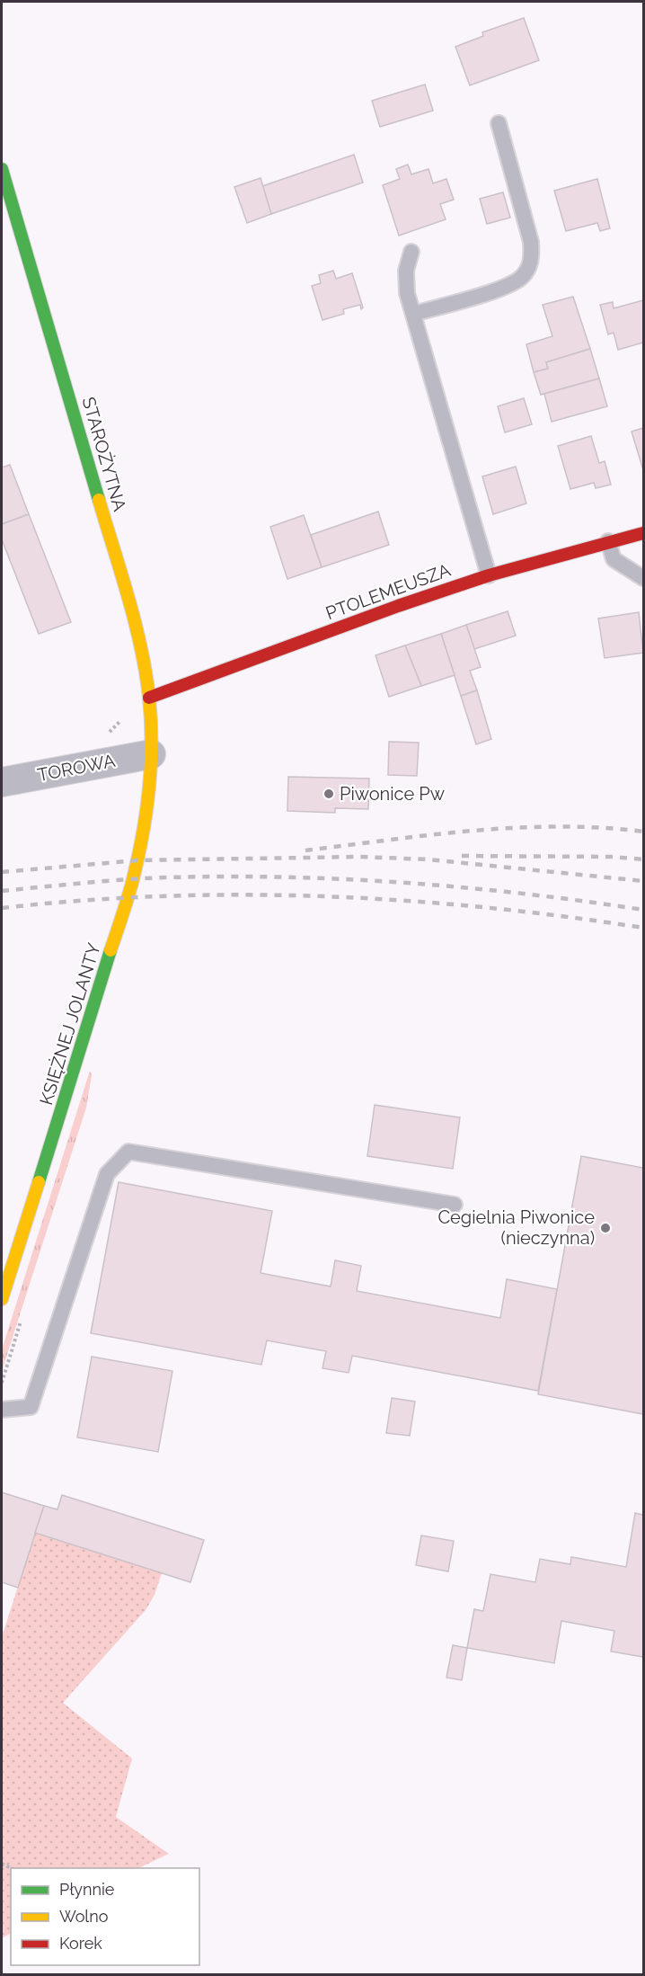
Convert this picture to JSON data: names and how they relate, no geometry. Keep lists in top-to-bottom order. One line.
{"streets":{"street":["STAROŻYTNA","PTOLEMEUSZA","TOROWA","KSIĘŻNEJ JOLANTY"]},"crossings":[["STAROŻYTNA","PTOLEMEUSZA"],["STAROŻYTNA","TOROWA"],["STAROŻYTNA","KSIĘŻNEJ JOLANTY"],["TOROWA","KSIĘŻNEJ JOLANTY"]],"places":["Piwonice Pw","Cegielnia Piwonice (nieczynna)"],"legend":["Płynnie","Wolno","Korek"]}
